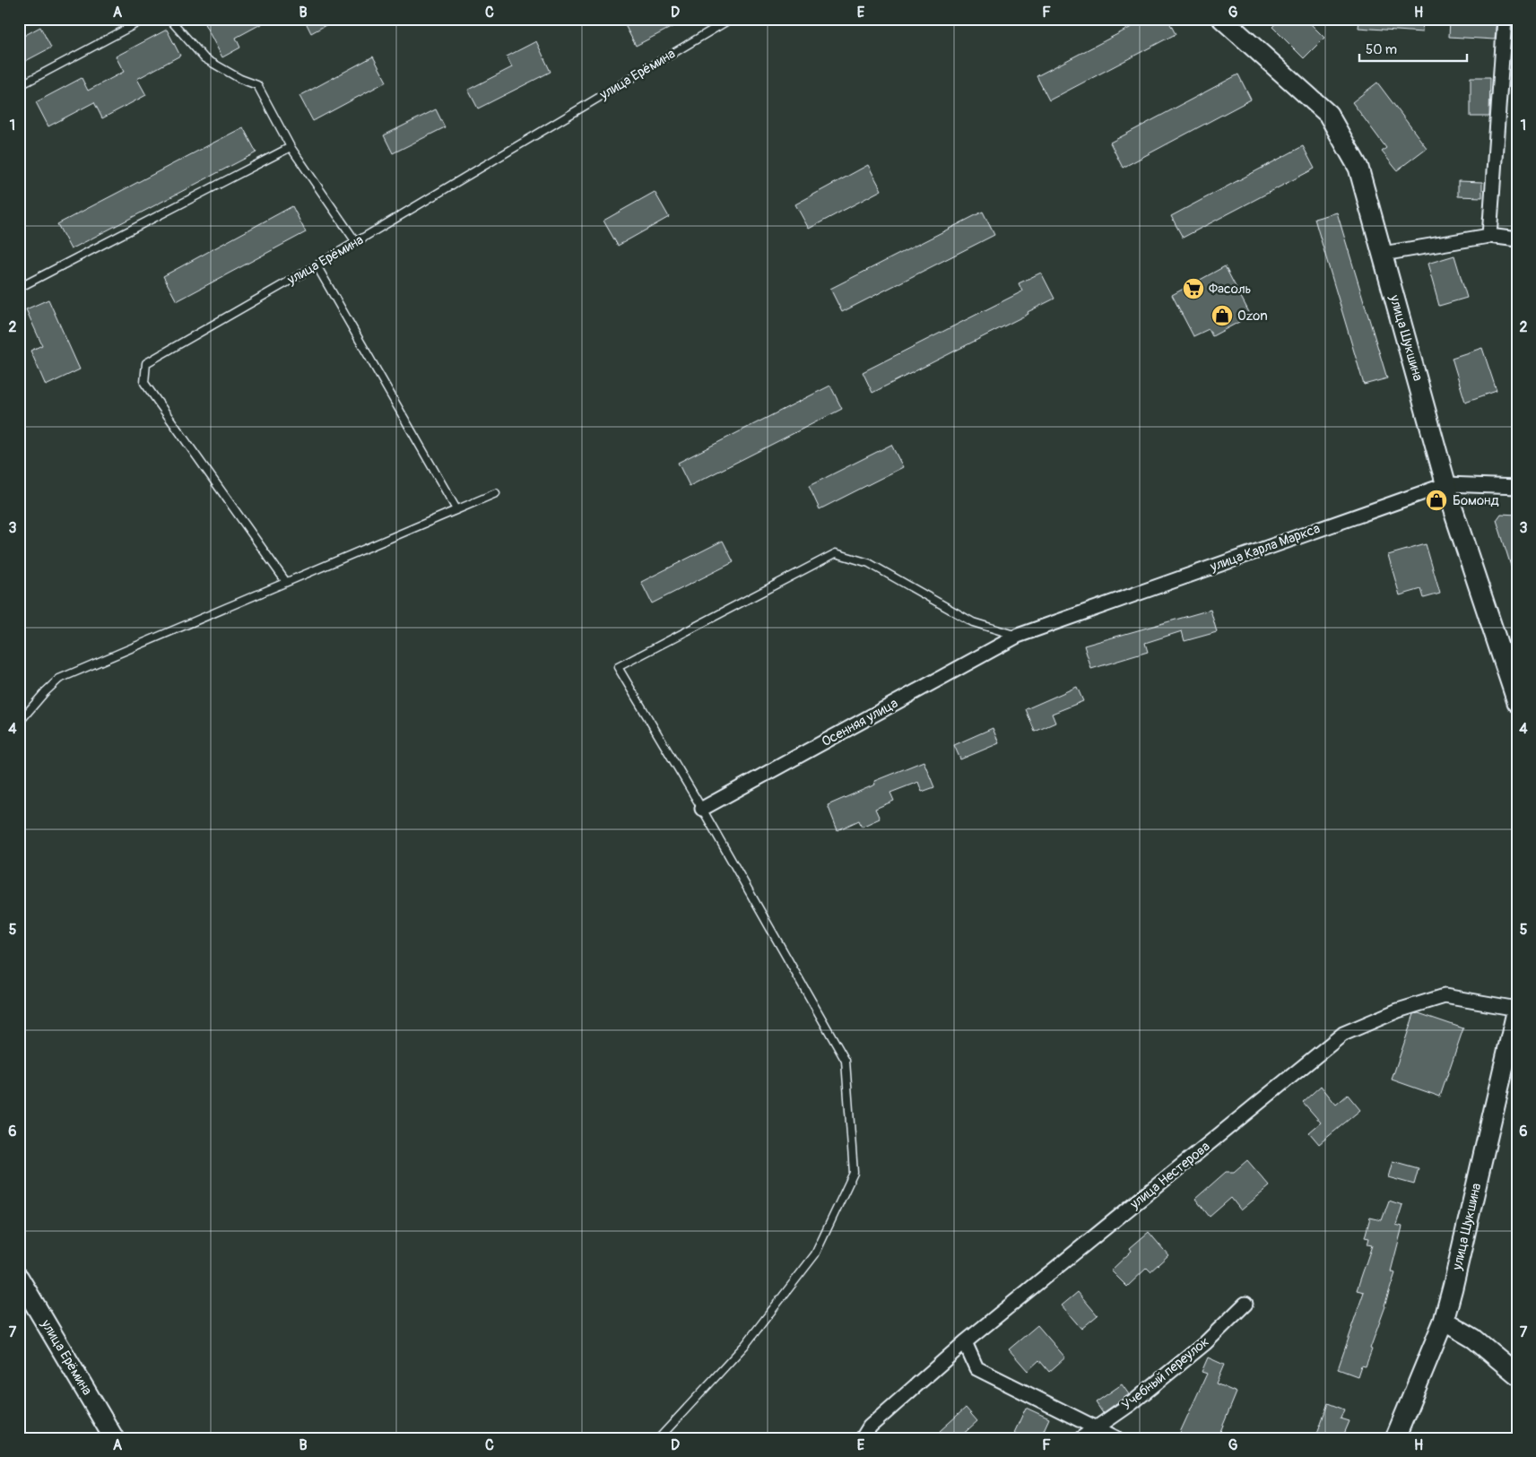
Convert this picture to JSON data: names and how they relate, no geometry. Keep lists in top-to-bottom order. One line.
{"streets":{"street":["улица Ерёмина","улица Шукшина","улица Карла Маркса","Осенняя улица","улица Нестерова","Учебный переулок"]},"crossings":[["улица Шукшина","улица Карла Маркса"],["улица Шукшина","улица Нестерова"],["улица Карла Маркса","Осенняя улица"]],"places":{"supermarket":["Фасоль"],"shop":["Ozon","Бомонд"]},"scale_bar":"50 m","grid":{"columns":["A","B","C","D","E","F","G","H"],"rows":["1","2","3","4","5","6","7"]}}
